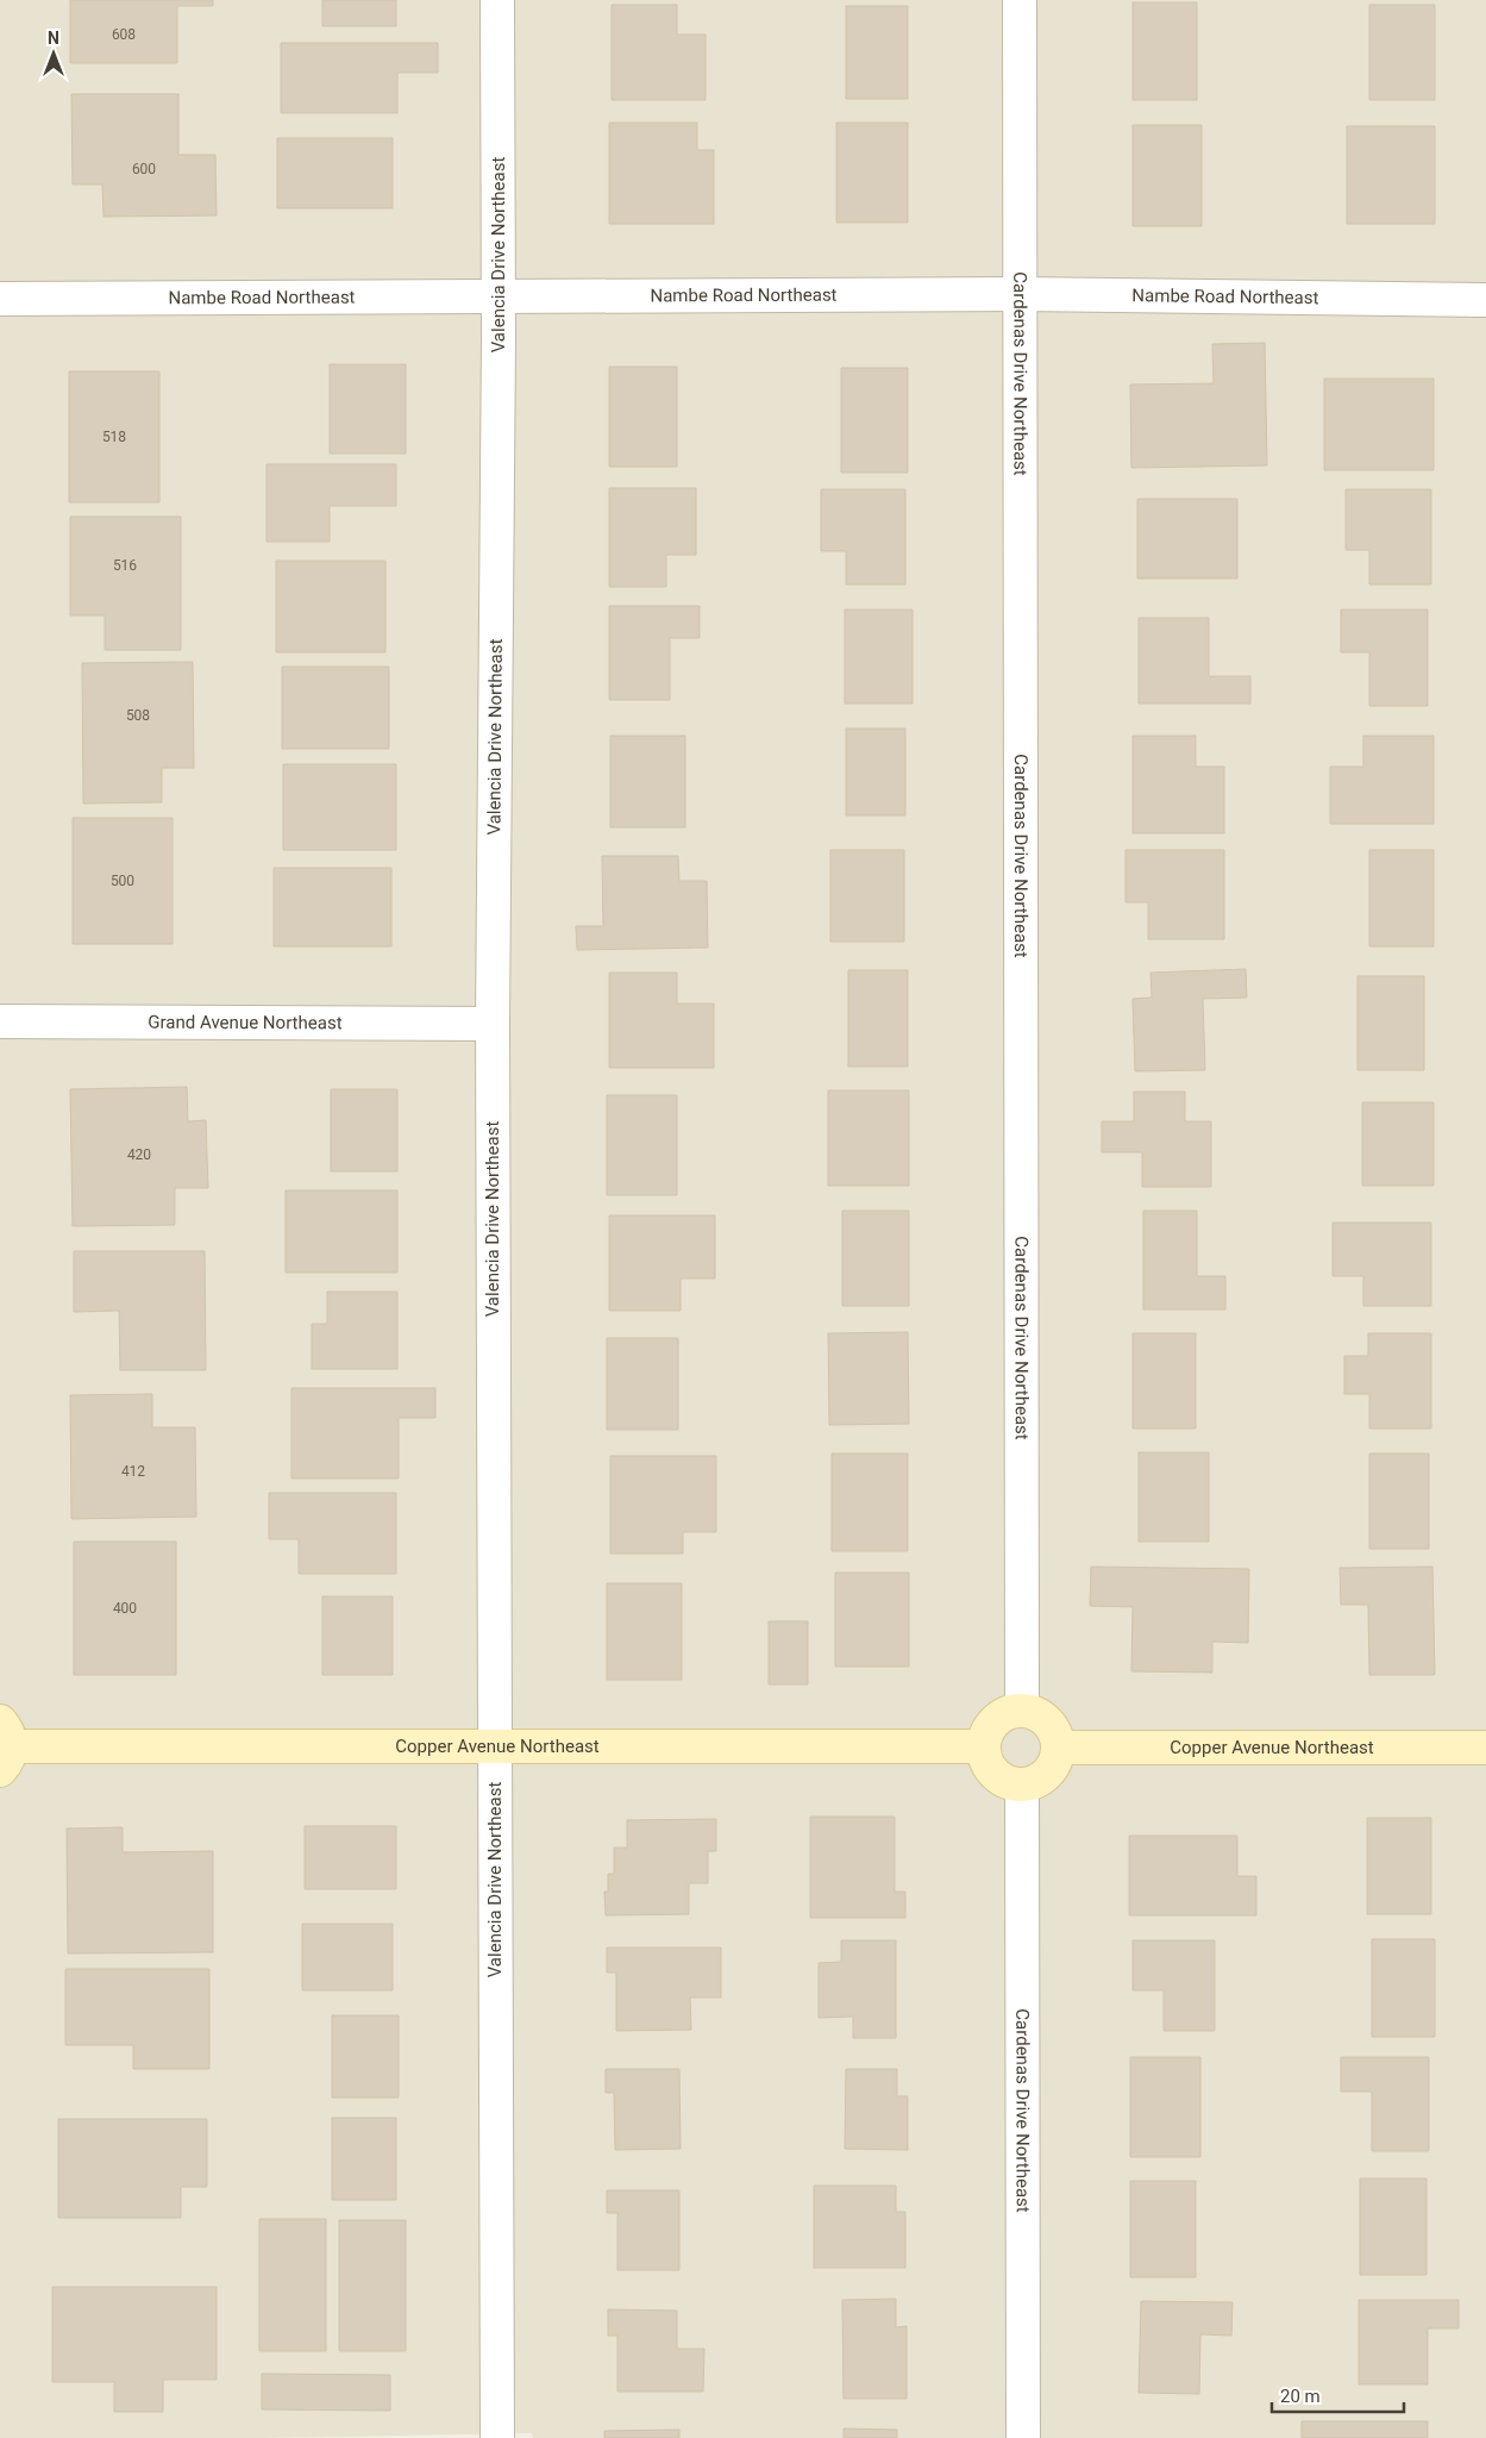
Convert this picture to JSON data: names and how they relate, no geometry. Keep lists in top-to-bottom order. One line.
{"streets":{"street":["Valencia Drive Northeast","Nambe Road Northeast","Cardenas Drive Northeast","Grand Avenue Northeast","Copper Avenue Northeast"]},"crossings":[["Valencia Drive Northeast","Nambe Road Northeast"],["Valencia Drive Northeast","Grand Avenue Northeast"],["Valencia Drive Northeast","Copper Avenue Northeast"],["Nambe Road Northeast","Cardenas Drive Northeast"],["Cardenas Drive Northeast","Copper Avenue Northeast"]],"house_numbers":["608","600","518","516","508","500","420","412","400"],"scale_bar":"20 m","north":"top"}
